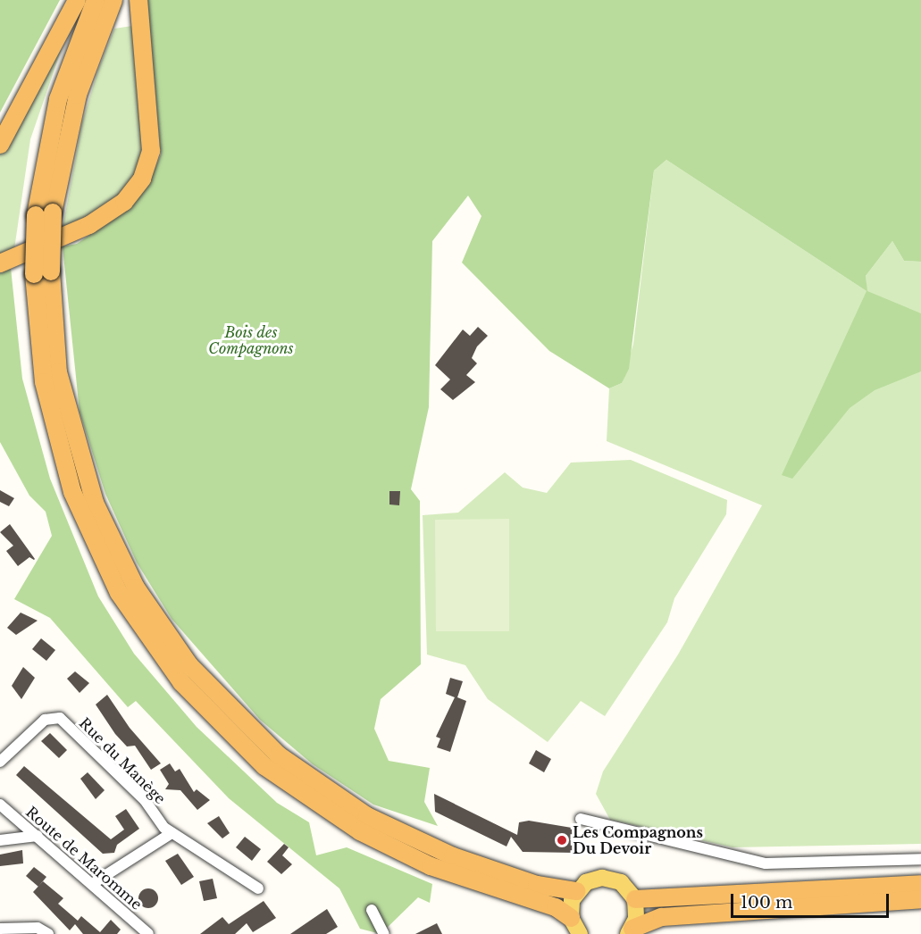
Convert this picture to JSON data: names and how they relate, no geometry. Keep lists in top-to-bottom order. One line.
{"streets":{"street":["Rue du Manège","Route de Maromme"]},"parks":["Bois des Compagnons"],"places":["Les Compagnons Du Devoir"],"scale_bar":"100 m"}
